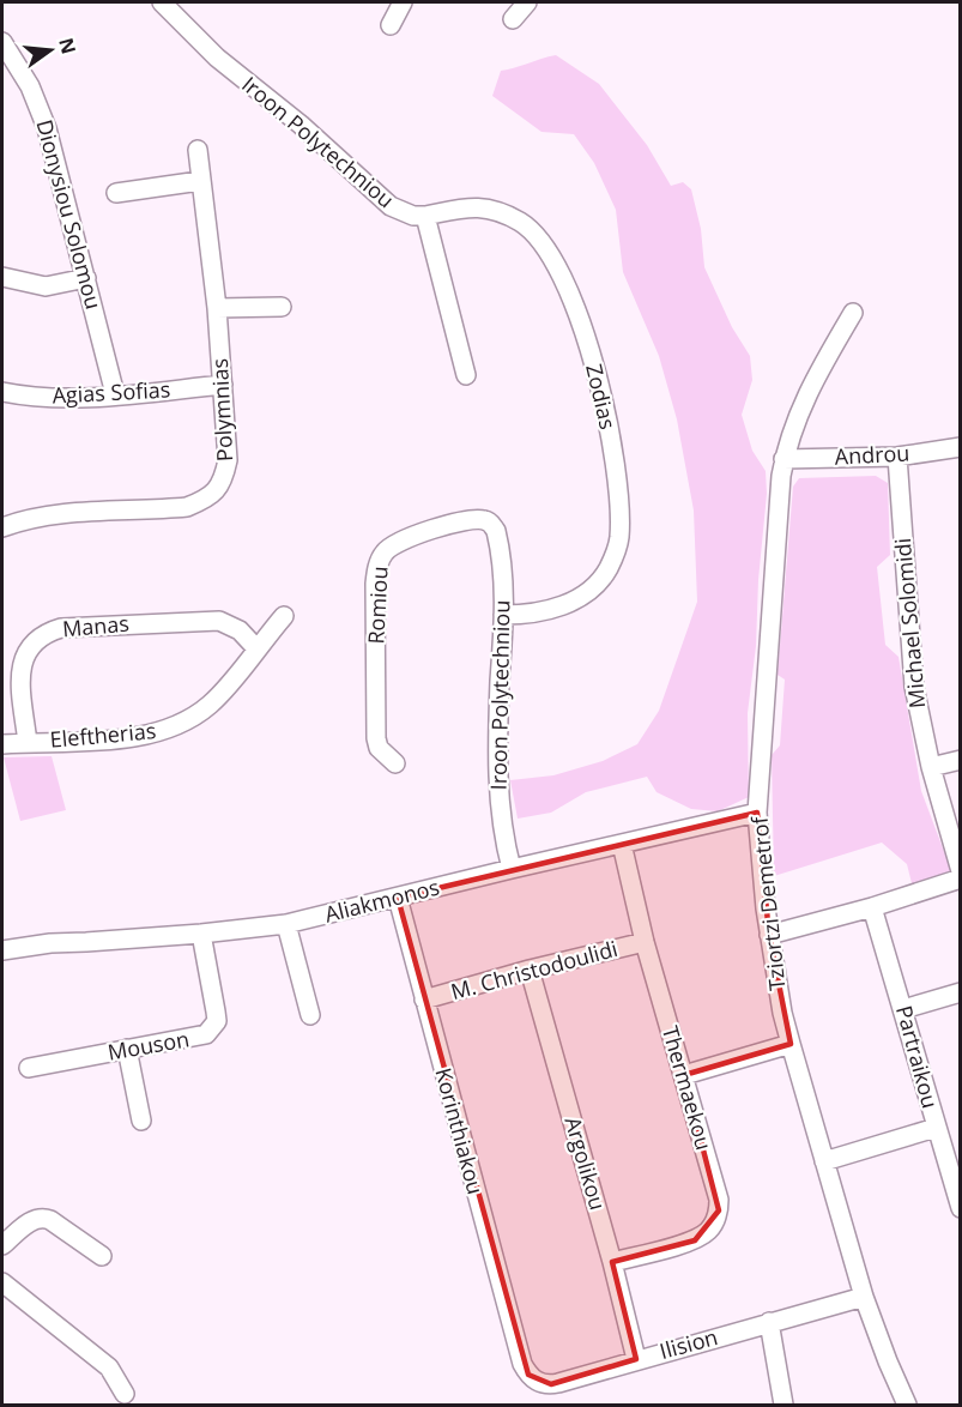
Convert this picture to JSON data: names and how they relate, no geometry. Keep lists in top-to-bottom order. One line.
{"streets":{"street":["Iroon Polytechniou","Dionysiou Solomou","Agias Sofias","Zodias","Polymnias","Androu","Romiou","Michael Solomidi","Manas","Eleftherias","Aliakmonos","Tziortzi Demetrof","M. Christodoulidi","Mouson","Partraikou","Thermaekou","Korinthiakou","Argolikou","Ilision"]},"crossings":[["Iroon Polytechniou","Zodias"],["Iroon Polytechniou","Romiou"],["Iroon Polytechniou","Aliakmonos"],["Dionysiou Solomou","Agias Sofias"],["Agias Sofias","Polymnias"],["Androu","Michael Solomidi"],["Androu","Tziortzi Demetrof"],["Manas","Eleftherias"],["Aliakmonos","Tziortzi Demetrof"],["Aliakmonos","Mouson"],["Aliakmonos","Thermaekou"],["Aliakmonos","Korinthiakou"],["Tziortzi Demetrof","Ilision"],["M. Christodoulidi","Thermaekou"],["M. Christodoulidi","Korinthiakou"],["M. Christodoulidi","Argolikou"],["Thermaekou","Argolikou"],["Korinthiakou","Ilision"],["Argolikou","Ilision"]],"north":"right"}
